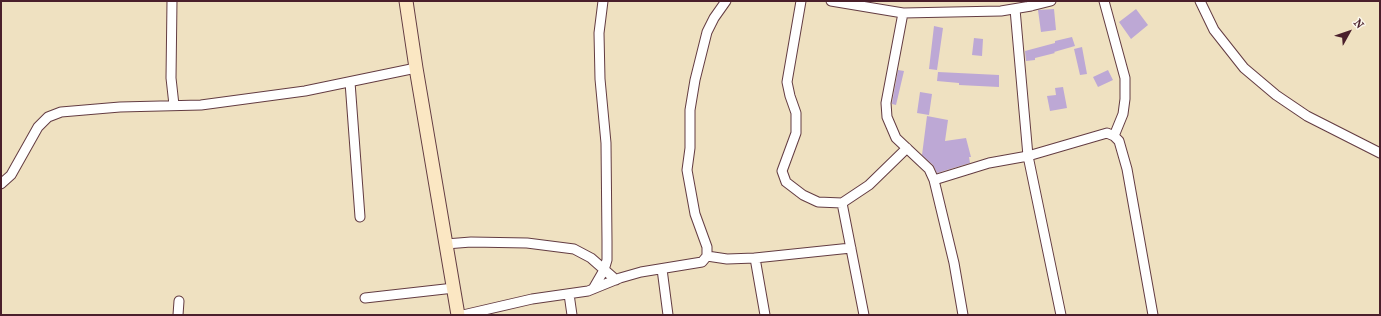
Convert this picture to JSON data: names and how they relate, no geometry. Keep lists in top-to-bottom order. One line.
{"north":"top right"}
